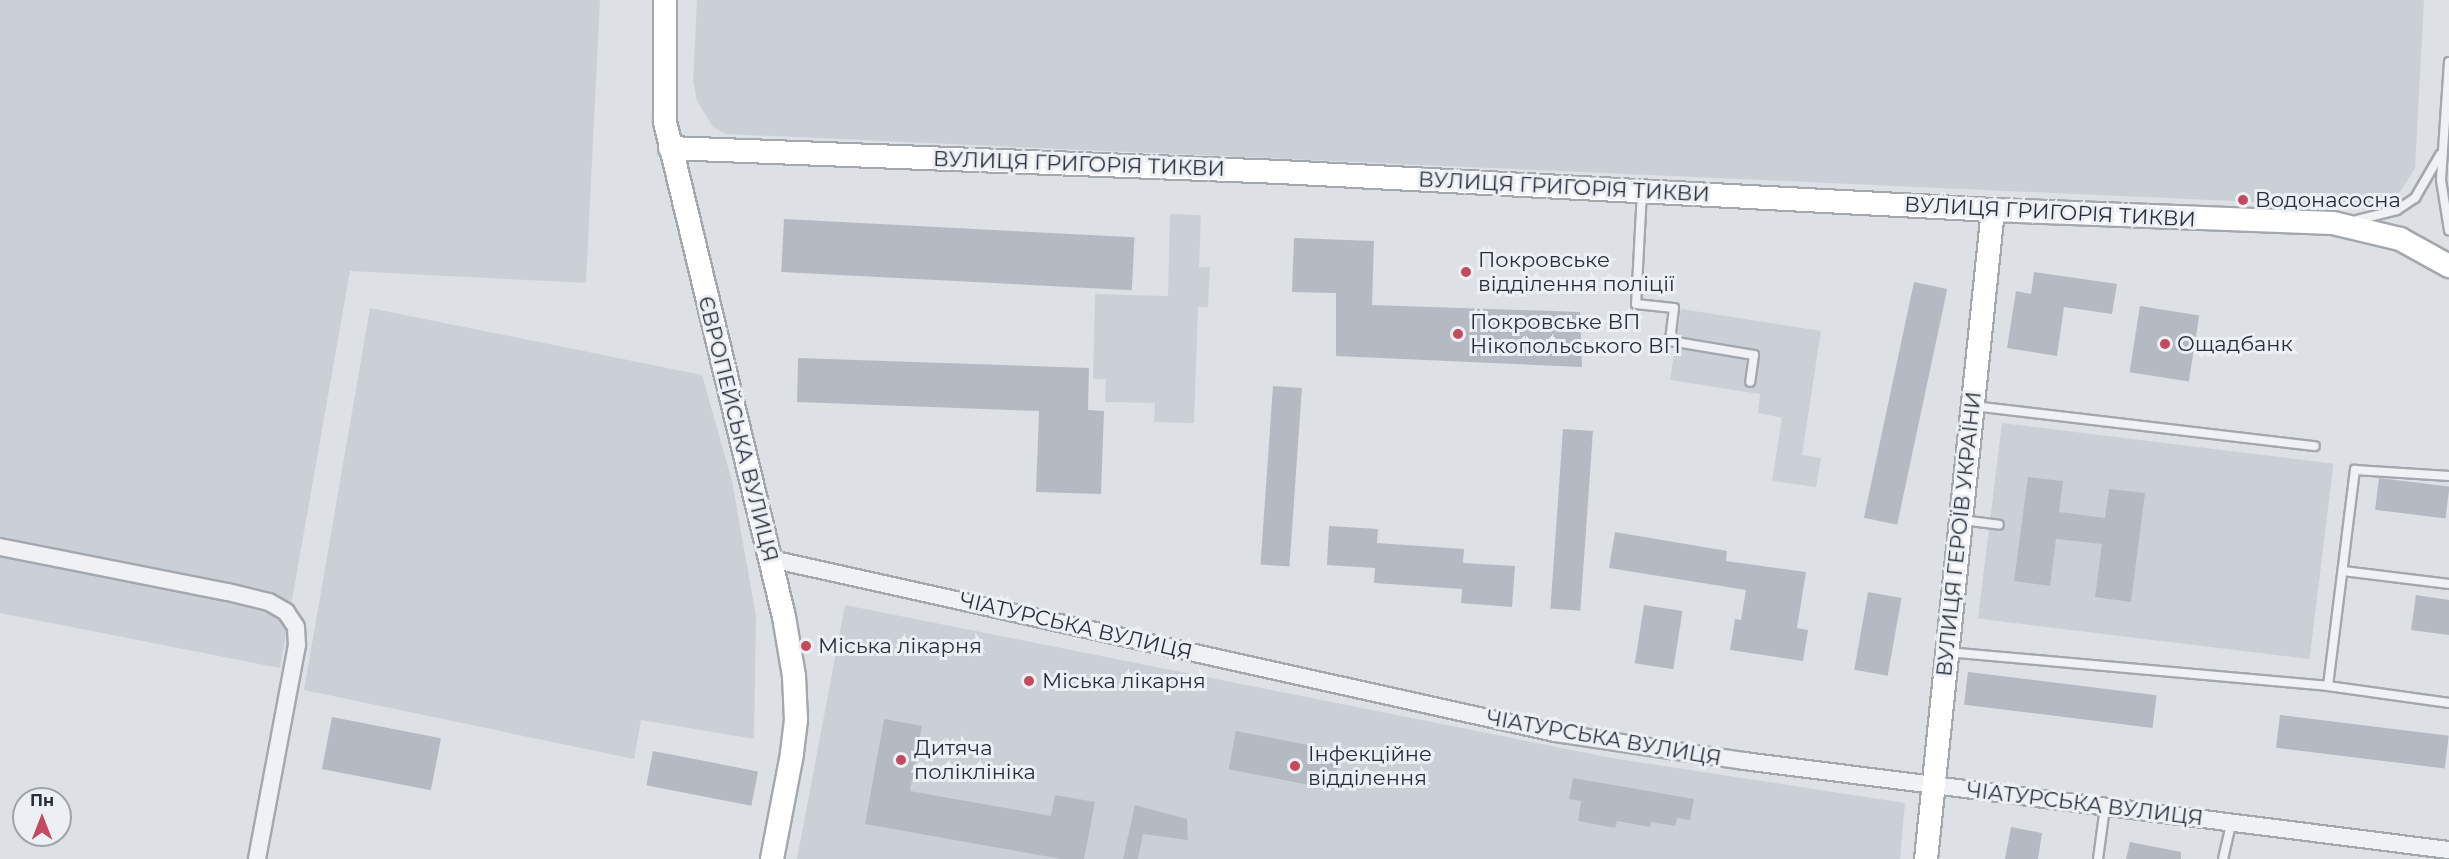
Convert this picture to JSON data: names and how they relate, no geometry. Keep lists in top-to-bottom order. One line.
{"streets":{"street":["ВУЛИЦЯ ГРИГОРІЯ ТИКВИ","ЄВРОПЕЙСЬКА ВУЛИЦЯ","ВУЛИЦЯ ГЕРОЇВ УКРАЇНИ","ЧІАТУРСЬКА ВУЛИЦЯ"]},"crossings":[["ВУЛИЦЯ ГРИГОРІЯ ТИКВИ","ЄВРОПЕЙСЬКА ВУЛИЦЯ"],["ВУЛИЦЯ ГРИГОРІЯ ТИКВИ","ВУЛИЦЯ ГЕРОЇВ УКРАЇНИ"],["ЄВРОПЕЙСЬКА ВУЛИЦЯ","ЧІАТУРСЬКА ВУЛИЦЯ"],["ВУЛИЦЯ ГЕРОЇВ УКРАЇНИ","ЧІАТУРСЬКА ВУЛИЦЯ"]],"places":["Водонасосна","Покровське відділення поліції","Покровське ВП Нікопольського ВП","Ощадбанк","Міська лікарня","Мiська лiкарня","Дитяча поліклініка","Інфекційне відділення"],"north":"top"}
